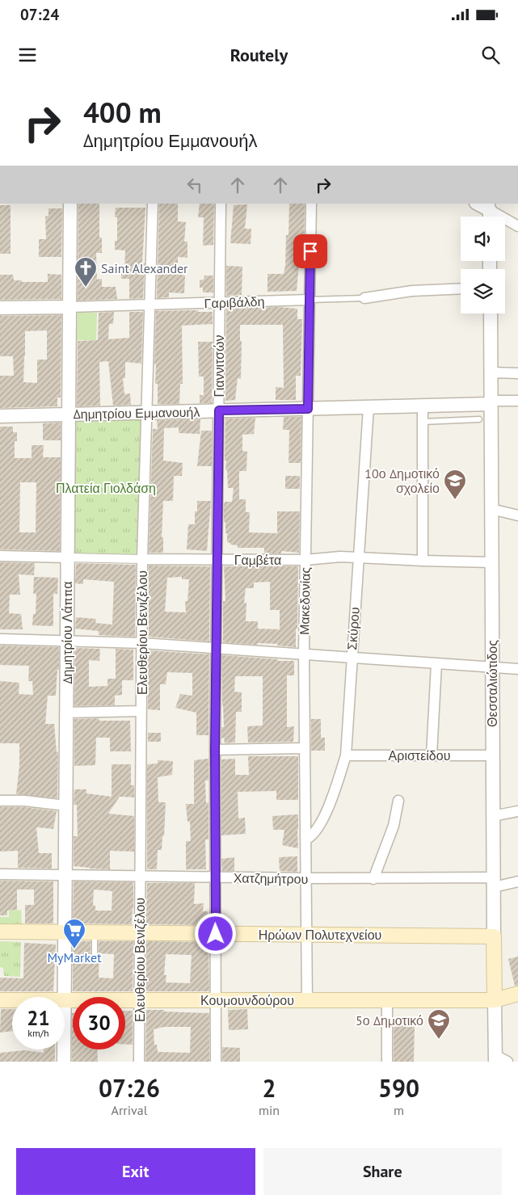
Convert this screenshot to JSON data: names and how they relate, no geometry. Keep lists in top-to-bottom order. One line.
{"streets":{"main road":["Θεσσαλιώτιδος","Ηρώων Πολυτεχνείου","Κουμουνδούρου"],"street":["Γαριβάλδη","Γιαννιτσών","Δημητρίου Εμμανουήλ","Γαμβέτα","Μακεδονίας","Σκύρου","Δημητρίου Λάππα","Ελευθερίου Βενιζέλου","Αριστείδου","Χατζημήτρου"]},"crossings":[["Γαριβάλδη","Γιαννιτσών"],["Γαριβάλδη","Μακεδονίας"],["Γαριβάλδη","Δημητρίου Λάππα"],["Γαριβάλδη","Ελευθερίου Βενιζέλου"],["Γιαννιτσών","Δημητρίου Εμμανουήλ"],["Γιαννιτσών","Γαμβέτα"],["Γιαννιτσών","Χατζημήτρου"],["Γιαννιτσών","Ηρώων Πολυτεχνείου"],["Γιαννιτσών","Κουμουνδούρου"],["Δημητρίου Εμμανουήλ","Μακεδονίας"],["Δημητρίου Εμμανουήλ","Σκύρου"],["Δημητρίου Εμμανουήλ","Δημητρίου Λάππα"],["Δημητρίου Εμμανουήλ","Ελευθερίου Βενιζέλου"],["Δημητρίου Εμμανουήλ","Θεσσαλιώτιδος"],["Γαμβέτα","Μακεδονίας"],["Γαμβέτα","Σκύρου"],["Γαμβέτα","Δημητρίου Λάππα"],["Γαμβέτα","Ελευθερίου Βενιζέλου"],["Γαμβέτα","Θεσσαλιώτιδος"],["Μακεδονίας","Σκύρου"],["Μακεδονίας","Χατζημήτρου"],["Μακεδονίας","Ηρώων Πολυτεχνείου"],["Μακεδονίας","Κουμουνδούρου"],["Σκύρου","Αριστείδου"],["Δημητρίου Λάππα","Χατζημήτρου"],["Δημητρίου Λάππα","Ηρώων Πολυτεχνείου"],["Ελευθερίου Βενιζέλου","Χατζημήτρου"],["Ελευθερίου Βενιζέλου","Ηρώων Πολυτεχνείου"],["Ελευθερίου Βενιζέλου","Κουμουνδούρου"],["Θεσσαλιώτιδος","Αριστείδου"],["Θεσσαλιώτιδος","Χατζημήτρου"],["Θεσσαλιώτιδος","Ηρώων Πολυτεχνείου"],["Θεσσαλιώτιδος","Κουμουνδούρου"]],"parks":["Πλατεία Γιολδάση"],"places":{"church":["Saint Alexander"],"school or university":["10ο Δημοτικό σχολείο","5ο Δημοτικό"],"supermarket":["MyMarket"]},"page":{"status":"07:24","header":"Routely","turn":["400 m","Δημητρίου Εμμανουήλ"],"speed":"21 km/h","limit":"30","eta":["07:26","Arrival","2","min","590","m"],"buttons":["Exit","Share"]}}
